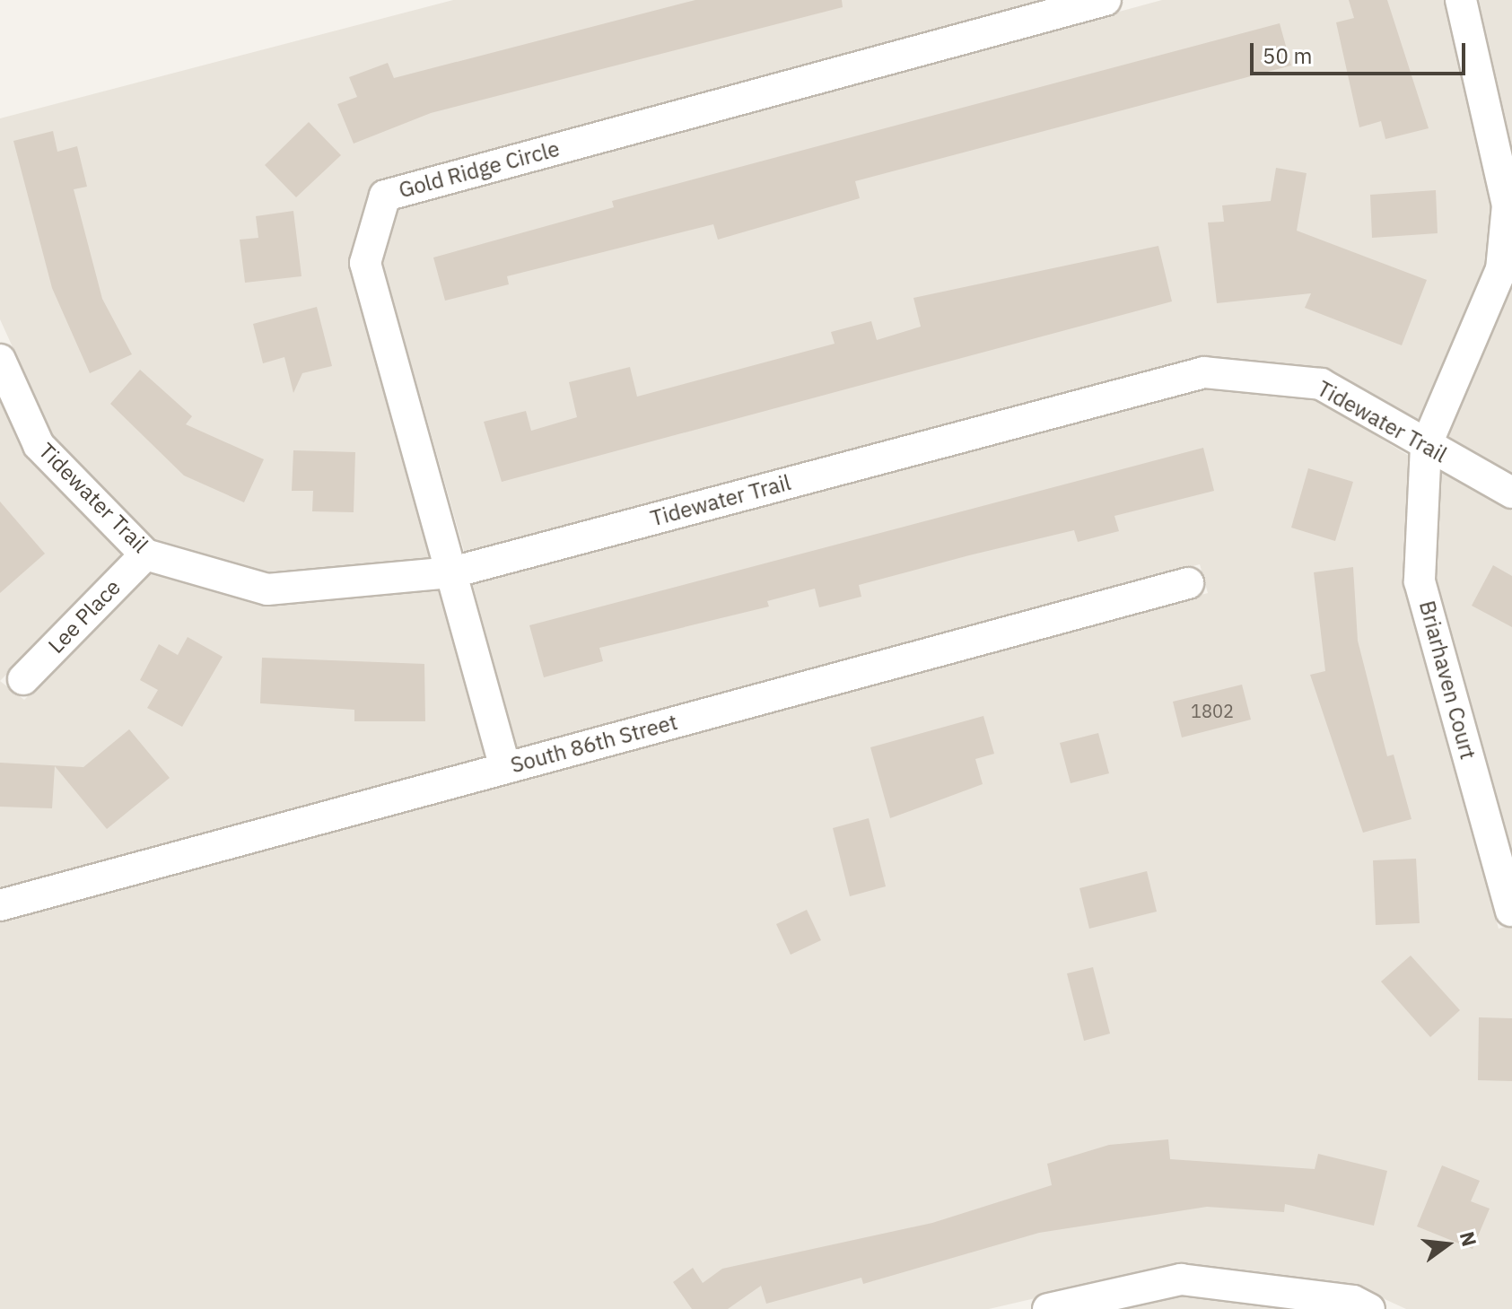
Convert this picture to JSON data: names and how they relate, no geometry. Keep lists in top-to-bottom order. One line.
{"streets":{"street":["Gold Ridge Circle","Tidewater Trail","Lee Place","Briarhaven Court","South 86th Street"]},"crossings":[["Gold Ridge Circle","Tidewater Trail"],["Gold Ridge Circle","South 86th Street"],["Tidewater Trail","Lee Place"],["Tidewater Trail","Briarhaven Court"]],"house_numbers":["1802"],"scale_bar":"50 m","north":"right"}
